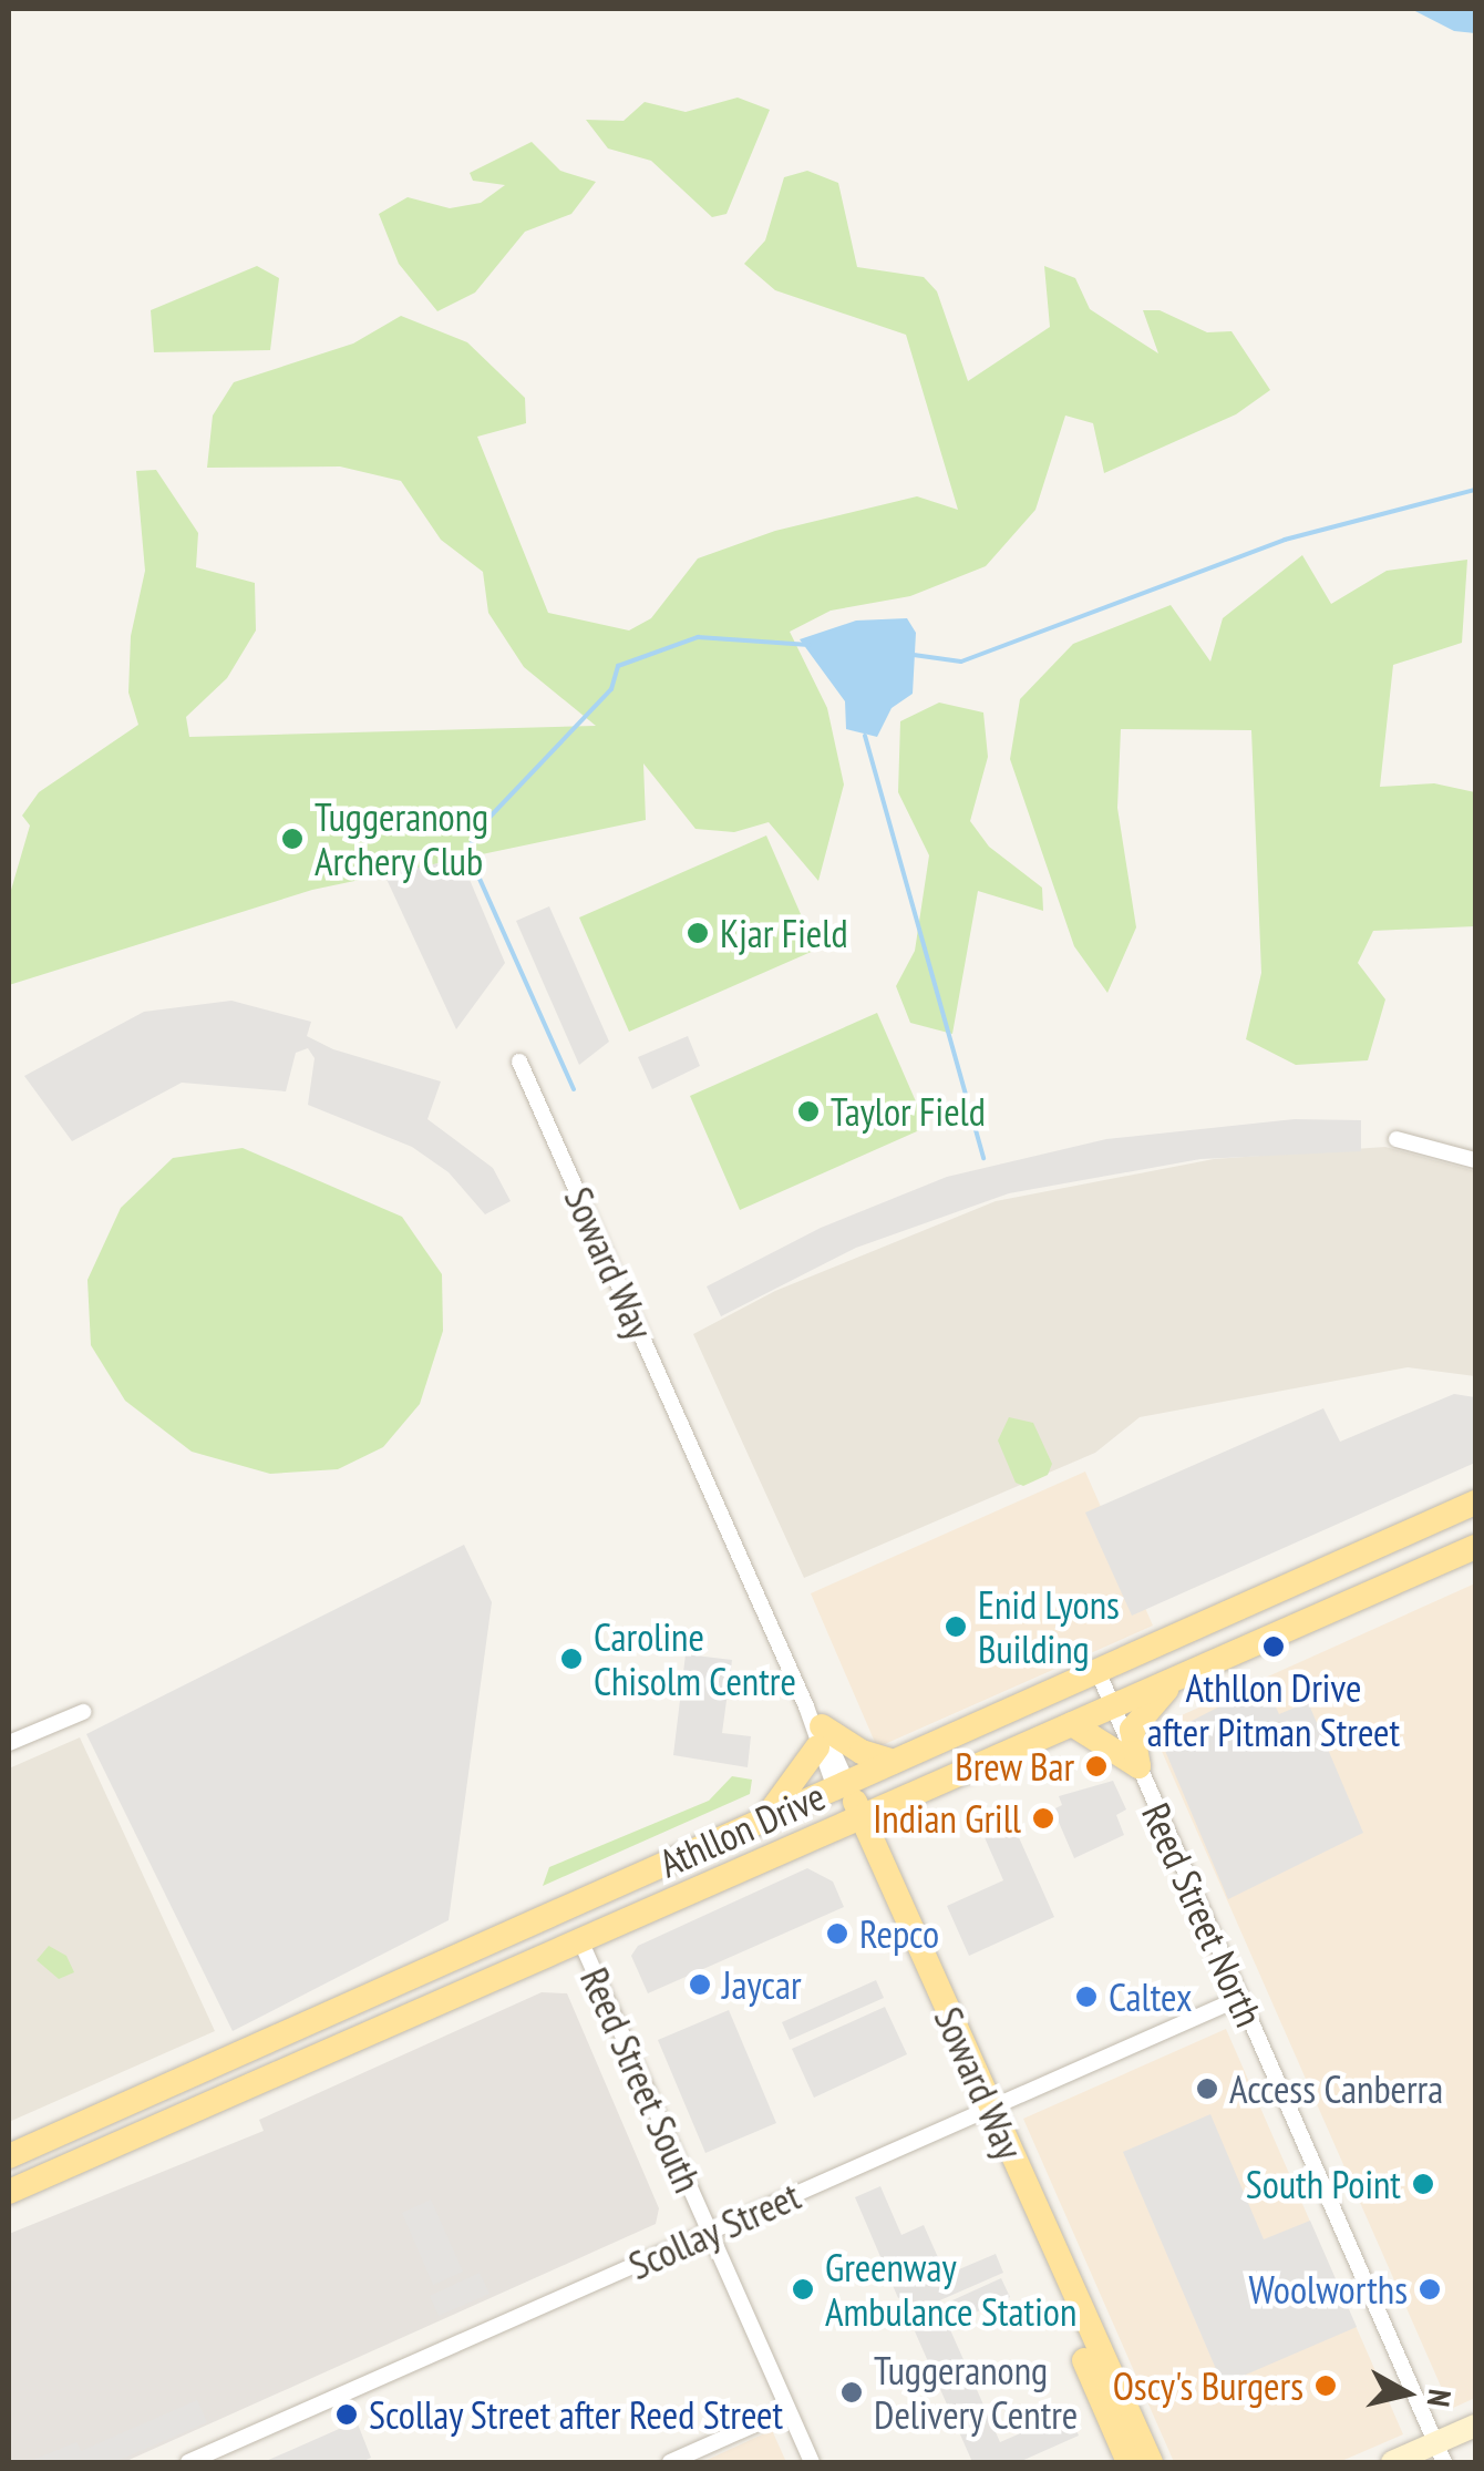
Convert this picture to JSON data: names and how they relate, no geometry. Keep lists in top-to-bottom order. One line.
{"streets":{"main road":["Soward Way","Athllon Drive"],"street":["Reed Street North","Reed Street South","Scollay Street"]},"crossings":[["Soward Way","Athllon Drive"],["Soward Way","Scollay Street"],["Athllon Drive","Reed Street North"],["Athllon Drive","Reed Street South"],["Reed Street North","Scollay Street"],["Reed Street South","Scollay Street"]],"places":["Tuggeranong Archery Club","Kjar Field","Taylor Field","Enid Lyons Building","Athllon Drive after Pitman Street","Caroline Chisolm Centre","Brew Bar","Indian Grill","Repco","Jaycar","Caltex","Access Canberra","South Point","Greenway Ambulance Station","Woolworths","Oscy's Burgers","Tuggeranong Delivery Centre","Scollay Street after Reed Street"],"north":"right"}
